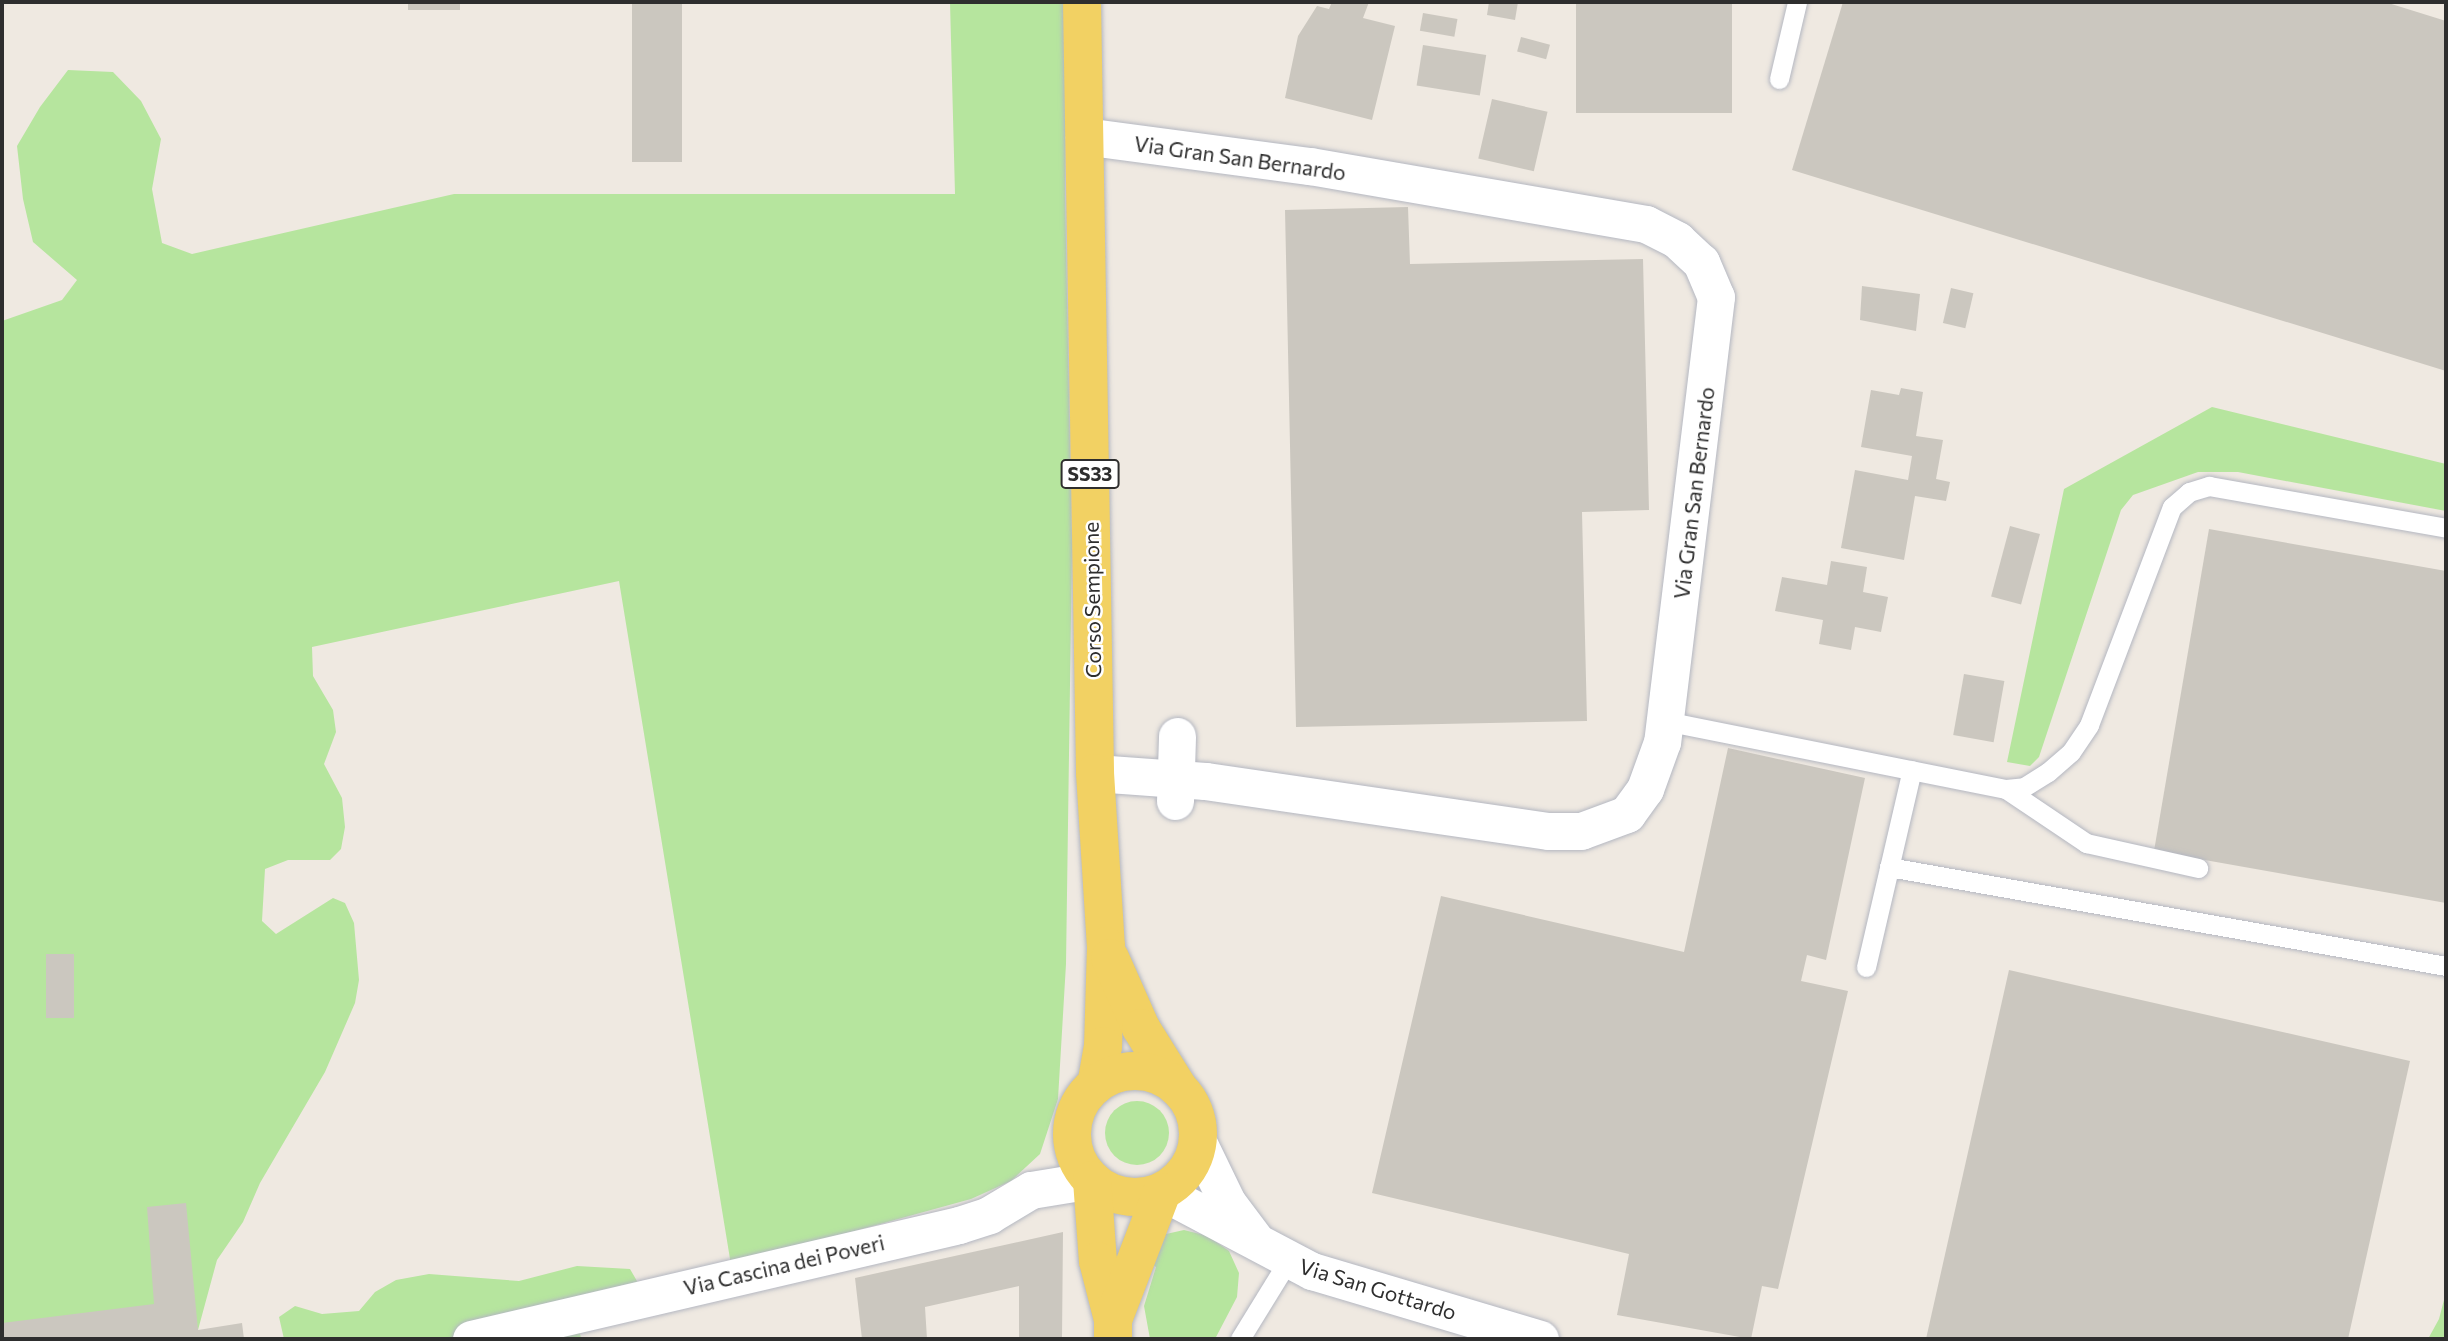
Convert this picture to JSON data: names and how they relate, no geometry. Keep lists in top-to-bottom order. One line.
{"streets":{"main road":["SS33","Corso Sempione"],"street":["Via Gran San Bernardo","Via Cascina dei Poveri","Via San Gottardo"]},"crossings":[["Via Gran San Bernardo","Corso Sempione"],["Corso Sempione","Via Cascina dei Poveri"],["Corso Sempione","Via San Gottardo"],["Via Cascina dei Poveri","Via San Gottardo"]]}
